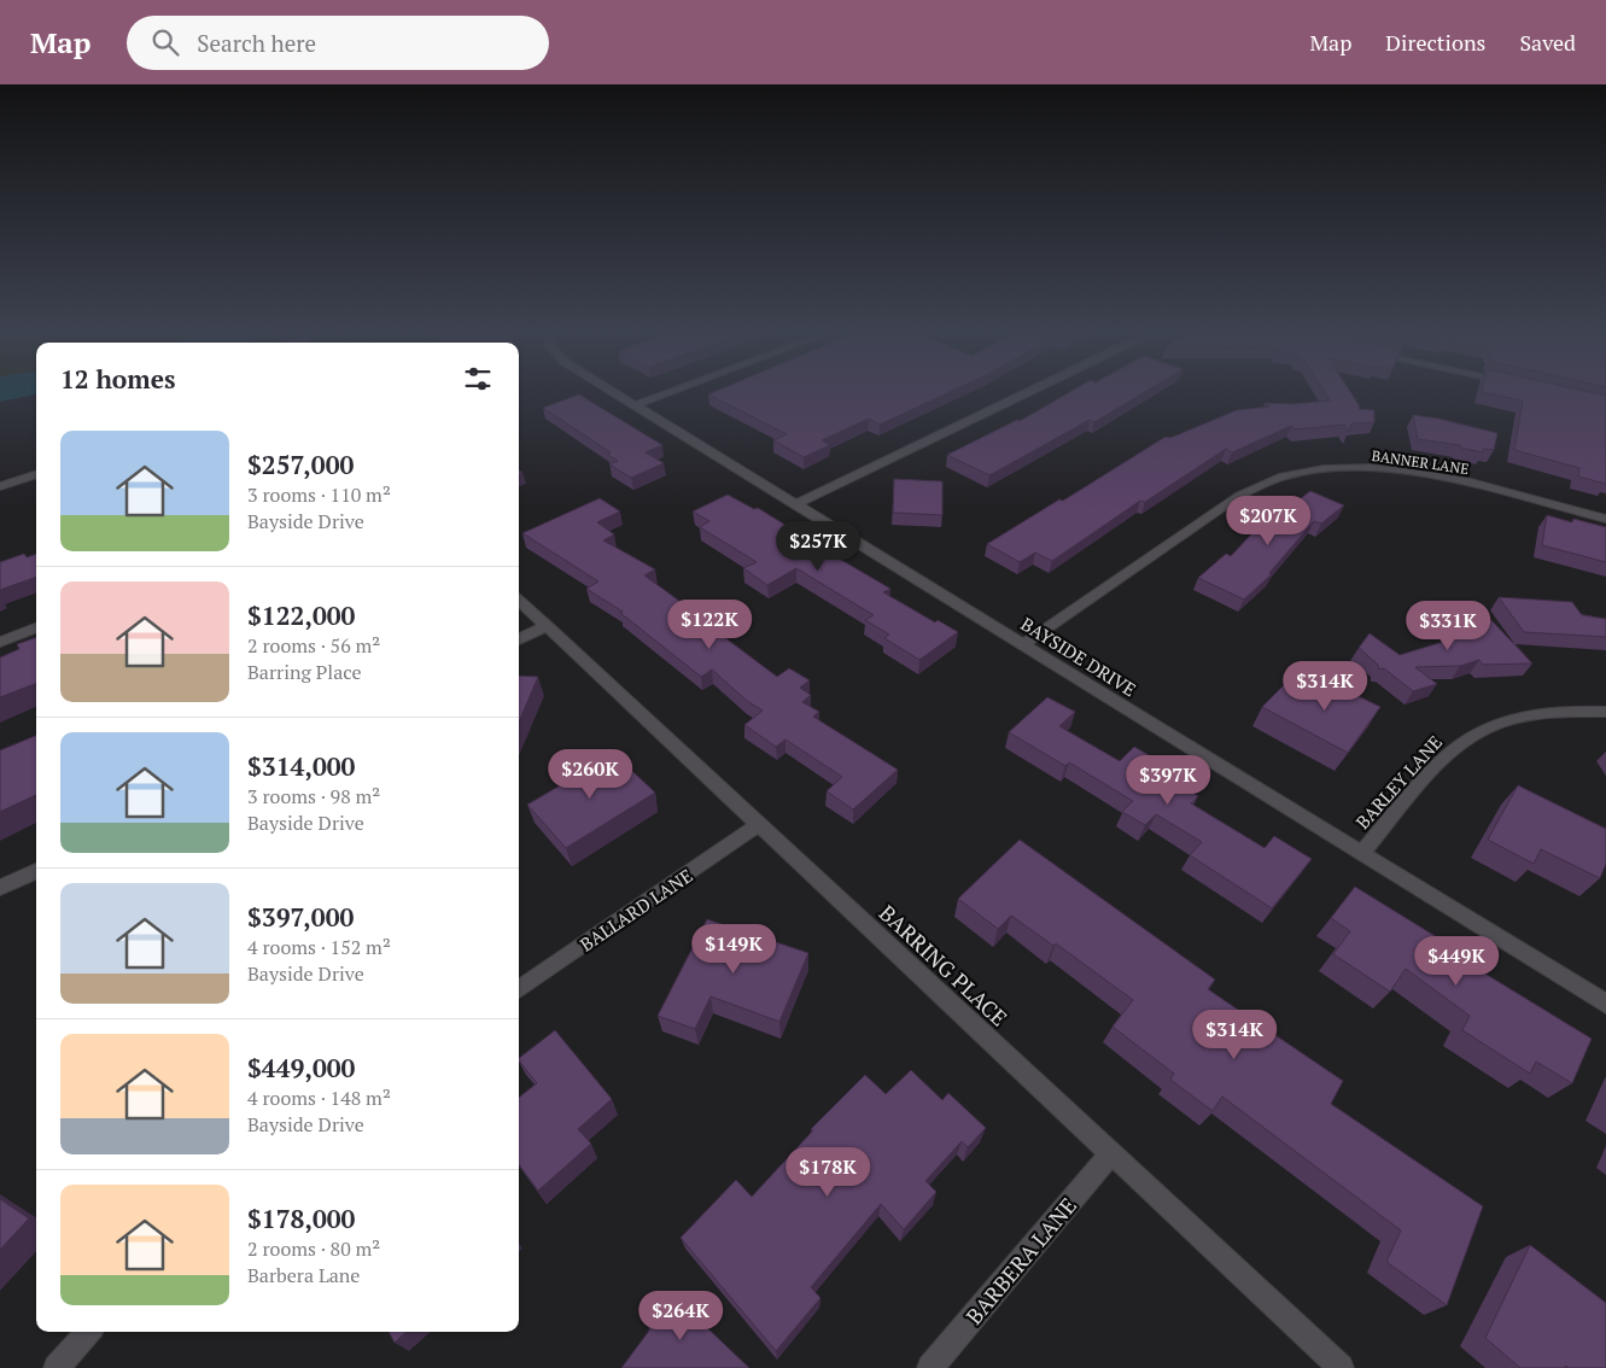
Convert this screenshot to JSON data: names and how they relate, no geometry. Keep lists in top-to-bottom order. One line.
{"streets":{"street":["BANNER LANE","BAYSIDE DRIVE","BARLEY LANE","BALLARD LANE","BARRING PLACE","BARBERA LANE"]},"crossings":[["BANNER LANE","BAYSIDE DRIVE"],["BAYSIDE DRIVE","BARLEY LANE"],["BALLARD LANE","BARRING PLACE"],["BARRING PLACE","BARBERA LANE"]],"page":{"header":"Map","search":"Search here","nav":["Map","Directions","Saved"],"heading":"12 homes","list":[{"name":"$257,000","note":"3 rooms · 110 m² · Bayside Drive"},{"name":"$122,000","note":"2 rooms · 56 m² · Barring Place"},{"name":"$314,000","note":"3 rooms · 98 m² · Bayside Drive"},{"name":"$397,000","note":"4 rooms · 152 m² · Bayside Drive"},{"name":"$449,000","note":"4 rooms · 148 m² · Bayside Drive"},{"name":"$178,000","note":"2 rooms · 80 m² · Barbera Lane"}],"price":["$207K","$257K","$122K","$331K","$314K","$260K","$397K","$149K","$449K","$314K","$178K","$264K"]}}
